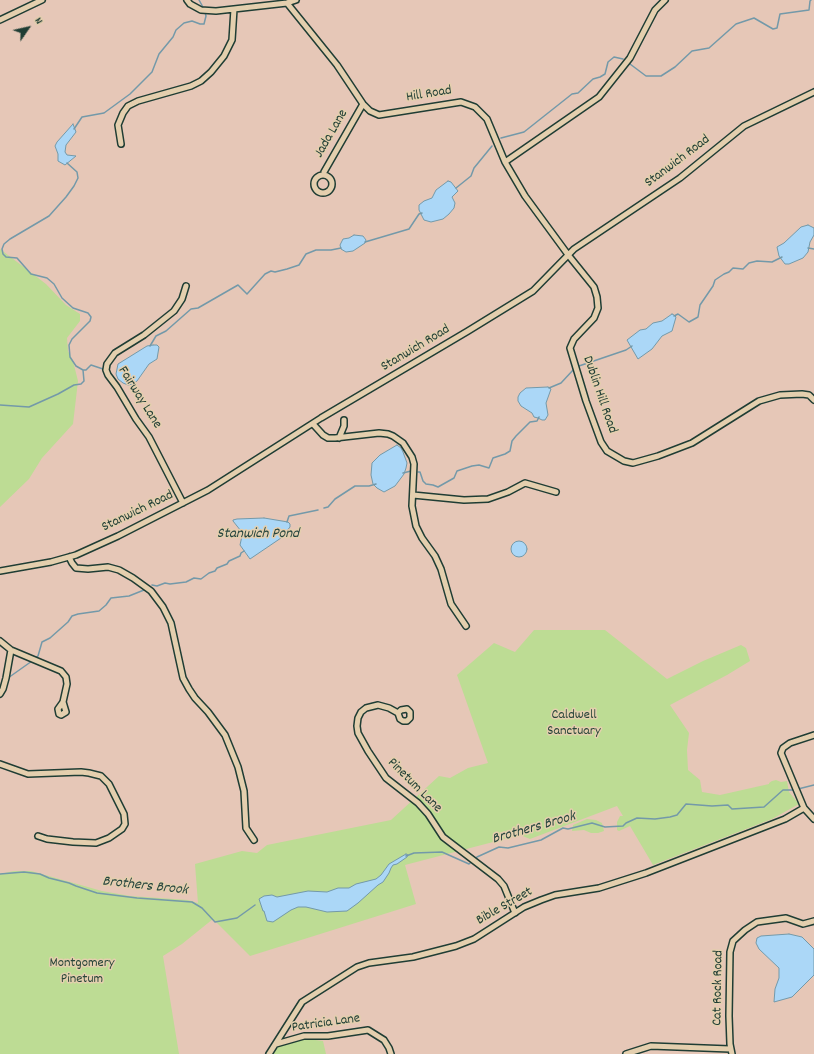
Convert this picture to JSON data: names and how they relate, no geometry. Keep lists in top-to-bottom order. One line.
{"streets":{"street":["Hill Road","Jada Lane","Stanwich Road","Dublin Hill Road","Fairway Lane","Pinetum Lane","Bible Street","Cat Rock Road","Patricia Lane"]},"crossings":[["Hill Road","Jada Lane"],["Hill Road","Stanwich Road"],["Hill Road","Dublin Hill Road"],["Stanwich Road","Dublin Hill Road"],["Stanwich Road","Fairway Lane"],["Pinetum Lane","Bible Street"],["Bible Street","Patricia Lane"]],"water":["Stanwich Pond","Brothers Brook"],"parks":["Caldwell Sanctuary","Montgomery Pinetum"],"north":"top right"}
